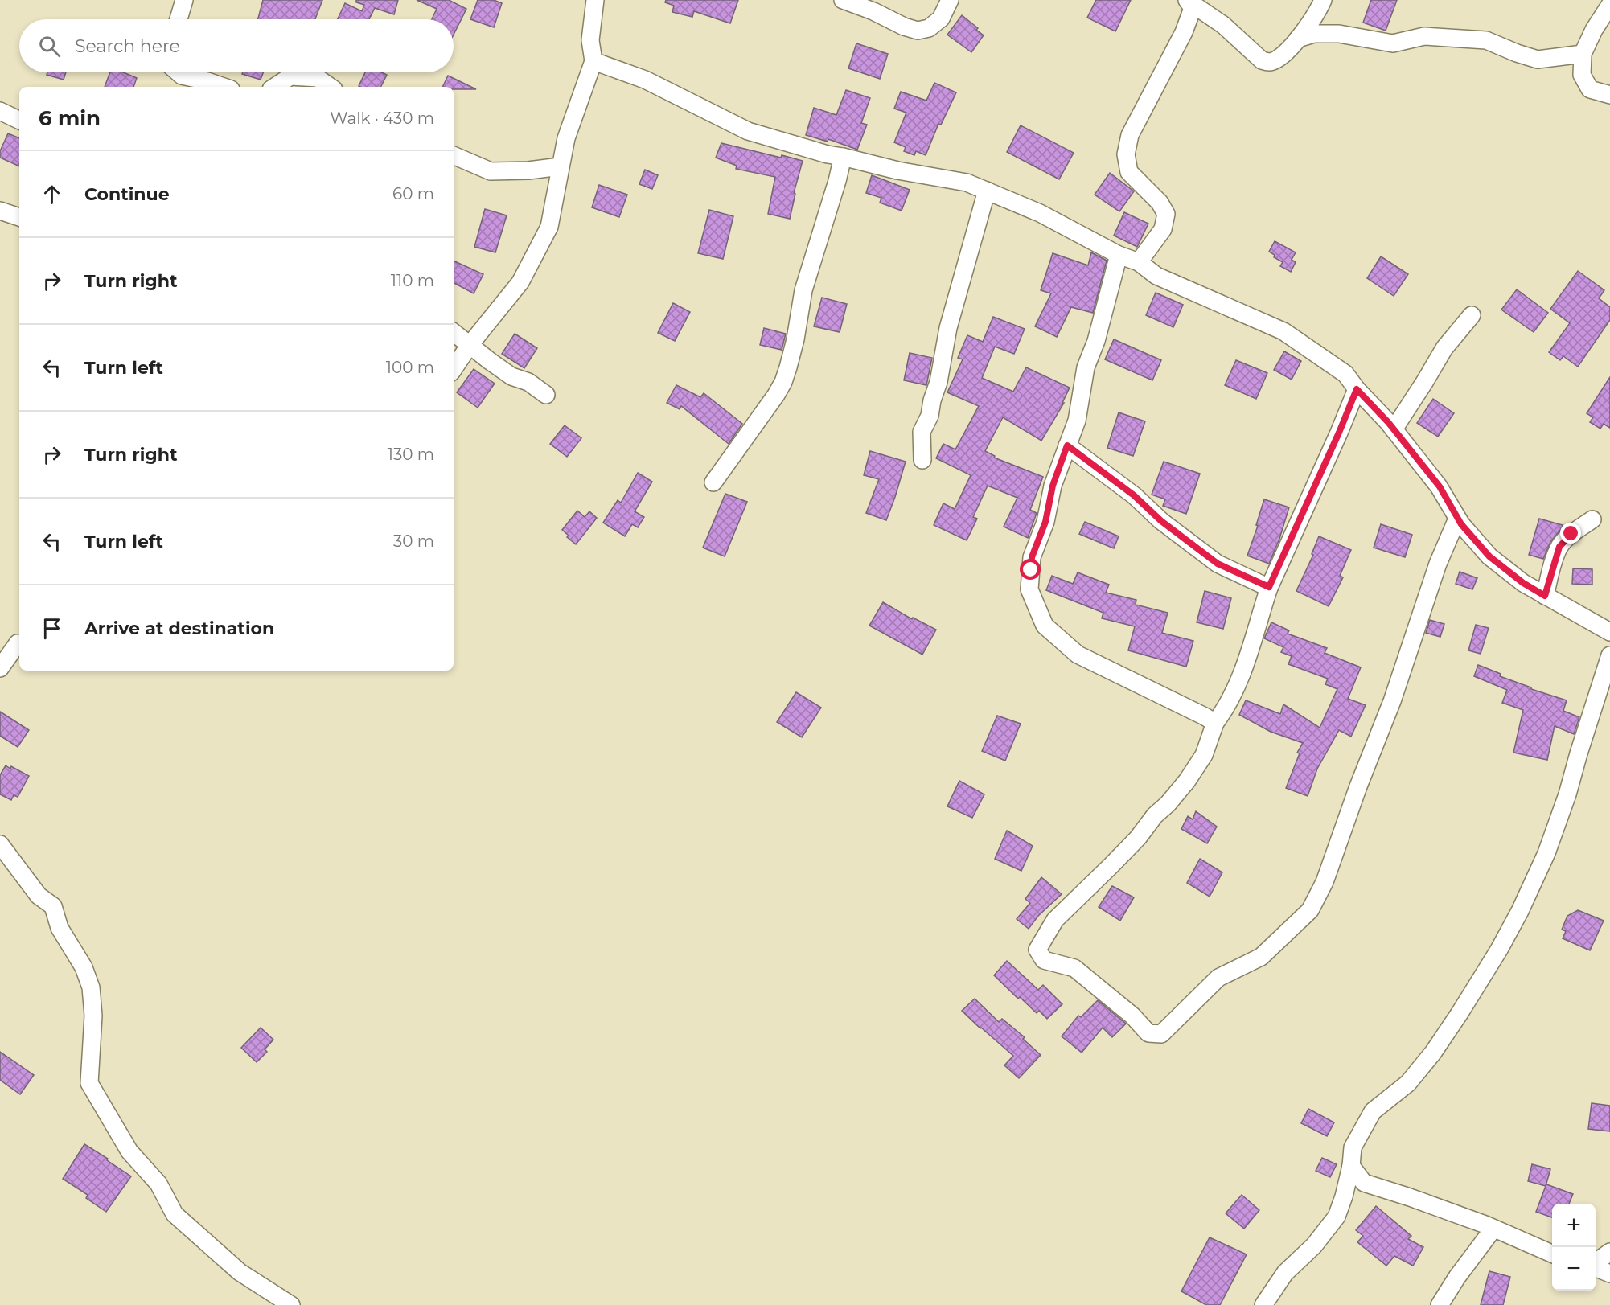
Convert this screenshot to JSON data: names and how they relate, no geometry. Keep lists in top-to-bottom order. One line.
{"page":{"search":"Search here","heading":["6 min","Walk · 430 m"],"list":[["Continue","60 m"],["Turn right","110 m"],["Turn left","100 m"],["Turn right","130 m"],["Turn left","30 m"],"Arrive at destination"],"map_buttons":["+","−"]}}
